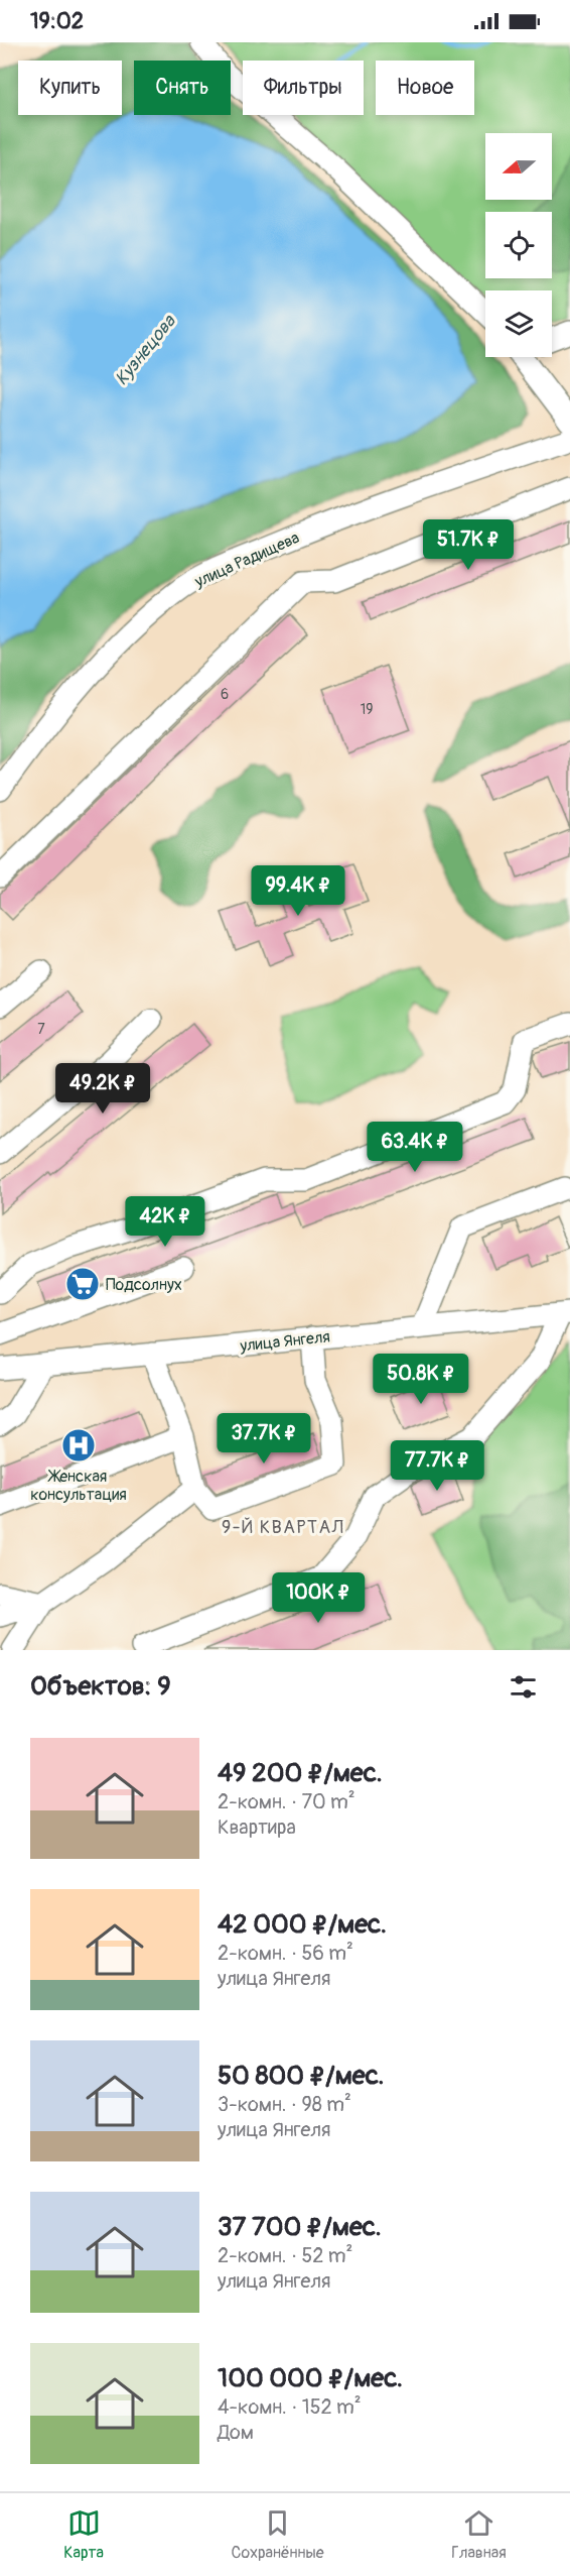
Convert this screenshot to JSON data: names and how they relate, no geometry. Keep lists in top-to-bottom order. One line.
{"streets":{"street":["улица Радищева","улица Янгеля"]},"districts":["9-Й КВАРТАЛ"],"water":["Кузнецова"],"places":{"supermarket":["Подсолнух"],"hospital":["Женская консультация"]},"house_numbers":["6","19","7"],"north":"left","page":{"status":"19:02","chip":["Купить","Снять","Фильтры","Новое"],"price":["51.7K ₽","99.4K ₽","49.2K ₽","63.4K ₽","42K ₽","50.8K ₽","37.7K ₽","77.7K ₽","100K ₽"],"heading":"Объектов: 9","list":[{"name":"49 200 ₽/мес.","note":"2-комн. · 70 m² · Квартира"},{"name":"42 000 ₽/мес.","note":"2-комн. · 56 m² · улица Янгеля"},{"name":"50 800 ₽/мес.","note":"3-комн. · 98 m² · улица Янгеля"},{"name":"37 700 ₽/мес.","note":"2-комн. · 52 m² · улица Янгеля"},{"name":"100 000 ₽/мес.","note":"4-комн. · 152 m² · Дом"}],"tabs":["Карта","Сохранённые","Главная"]}}
